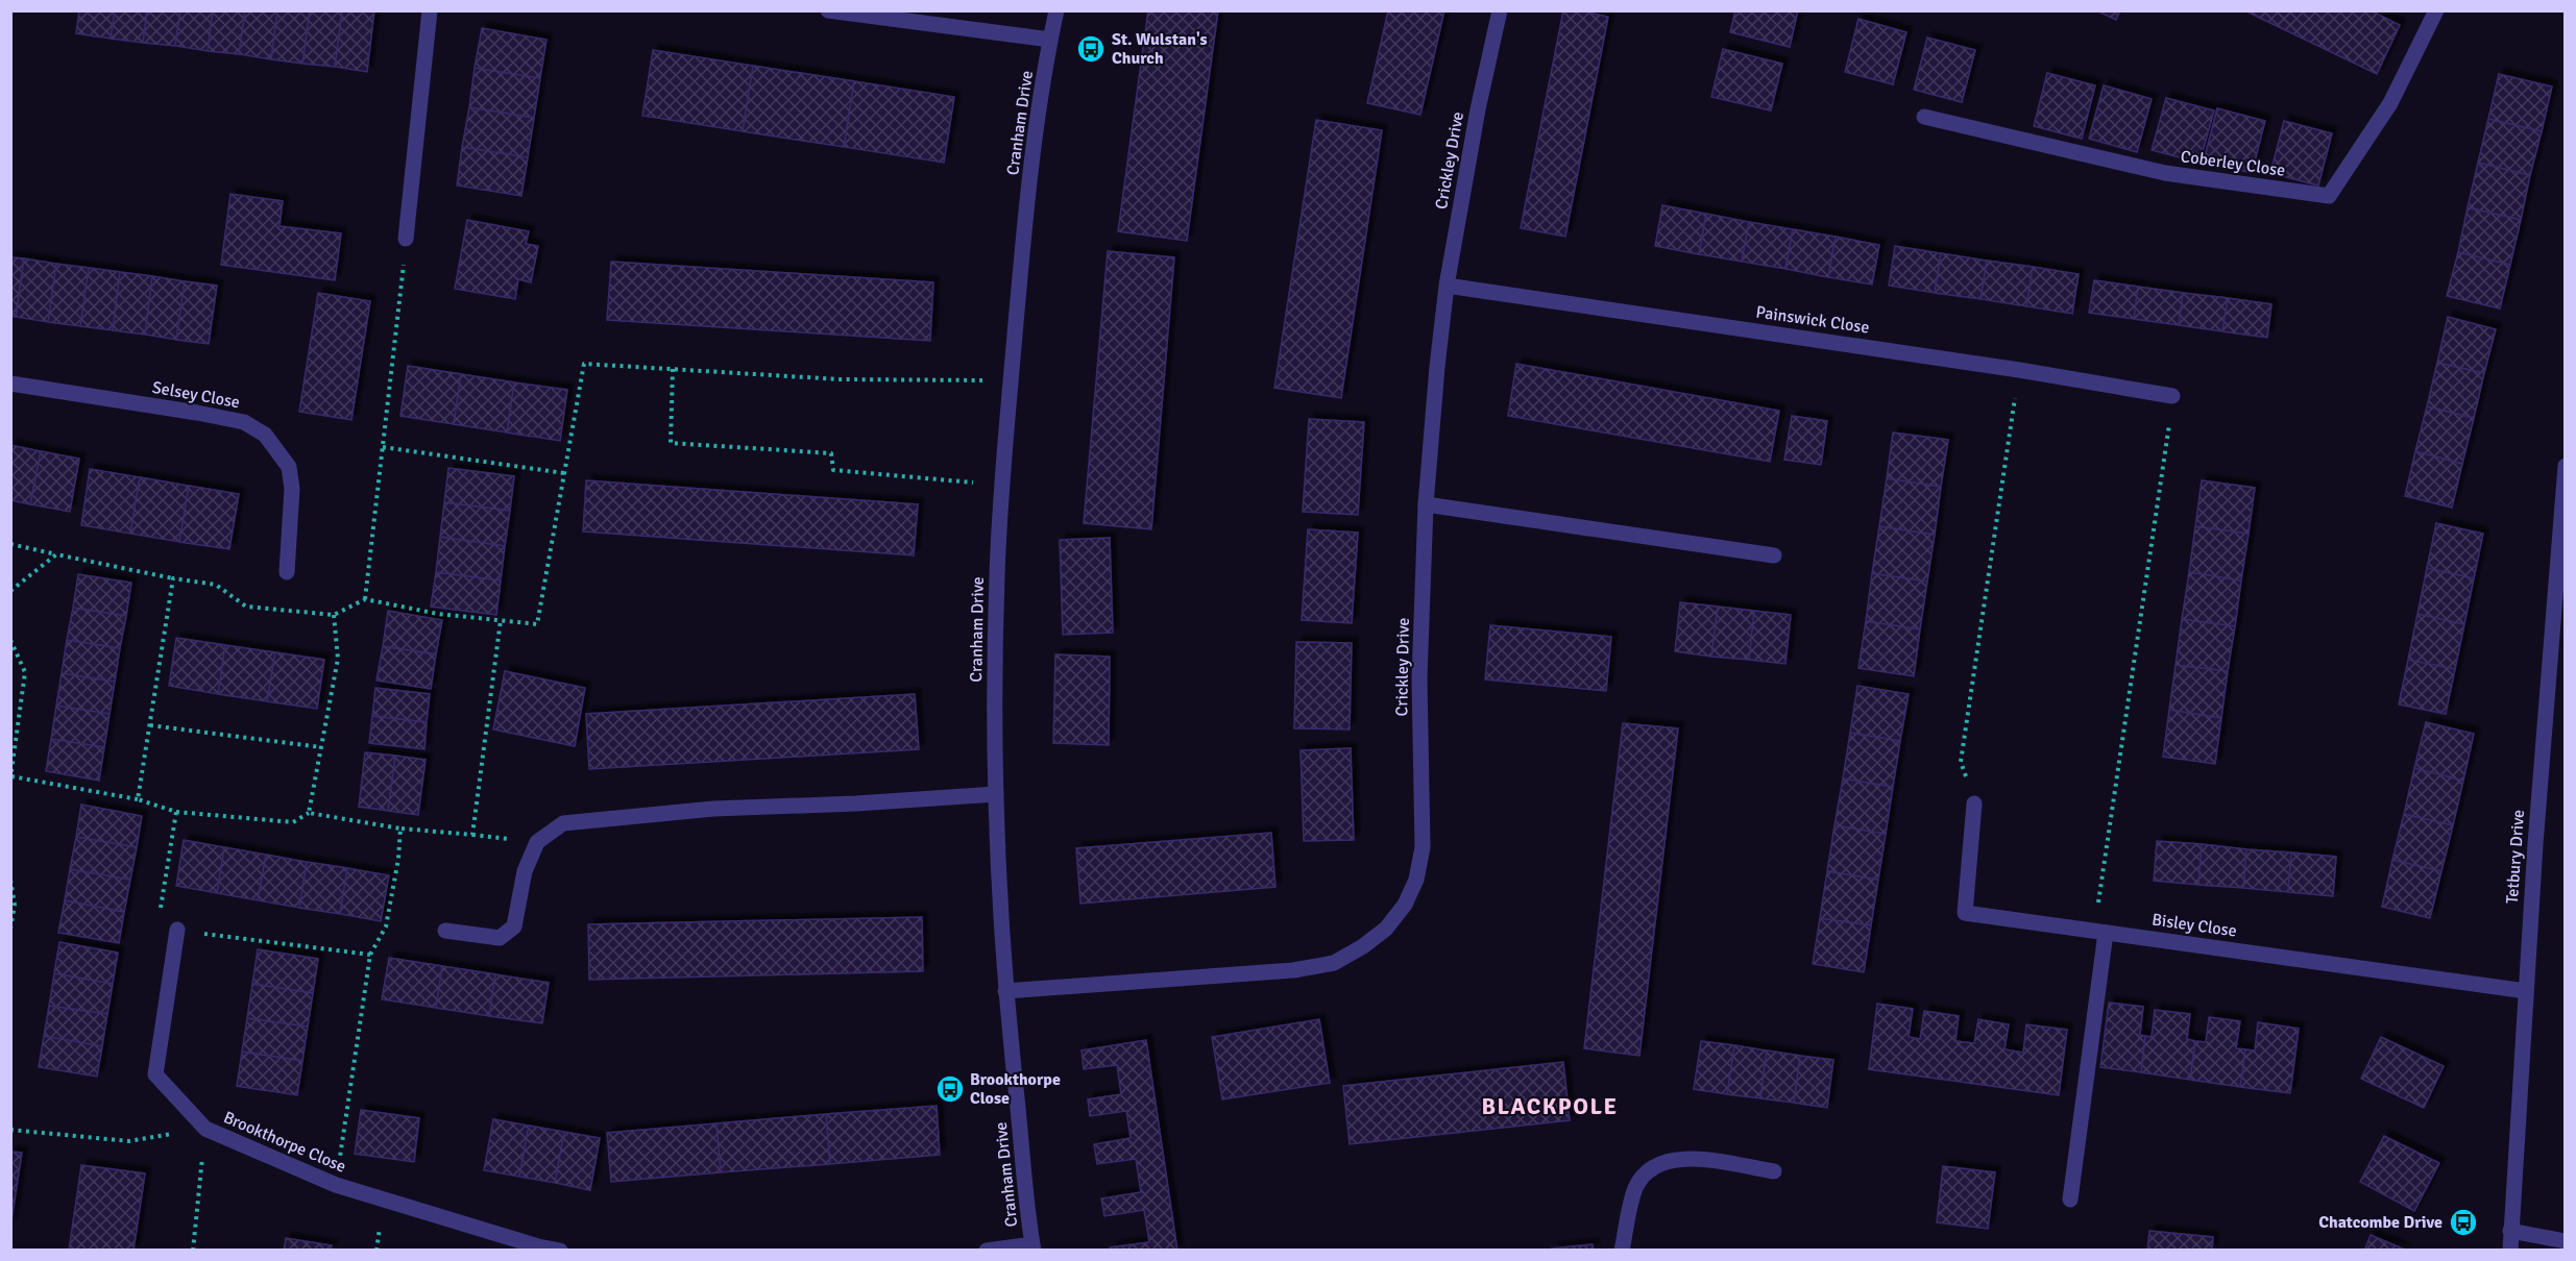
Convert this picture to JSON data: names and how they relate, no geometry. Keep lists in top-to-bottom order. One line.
{"streets":{"street":["Cranham Drive","Crickley Drive","Coberley Close","Painswick Close","Selsey Close","Tetbury Drive","Bisley Close","Brookthorpe Close"]},"crossings":[["Cranham Drive","Crickley Drive"],["Crickley Drive","Painswick Close"],["Tetbury Drive","Bisley Close"]],"districts":["BLACKPOLE"],"places":{"bus stop":["St. Wulstan's Church","Brookthorpe Close","Chatcombe Drive"]}}
